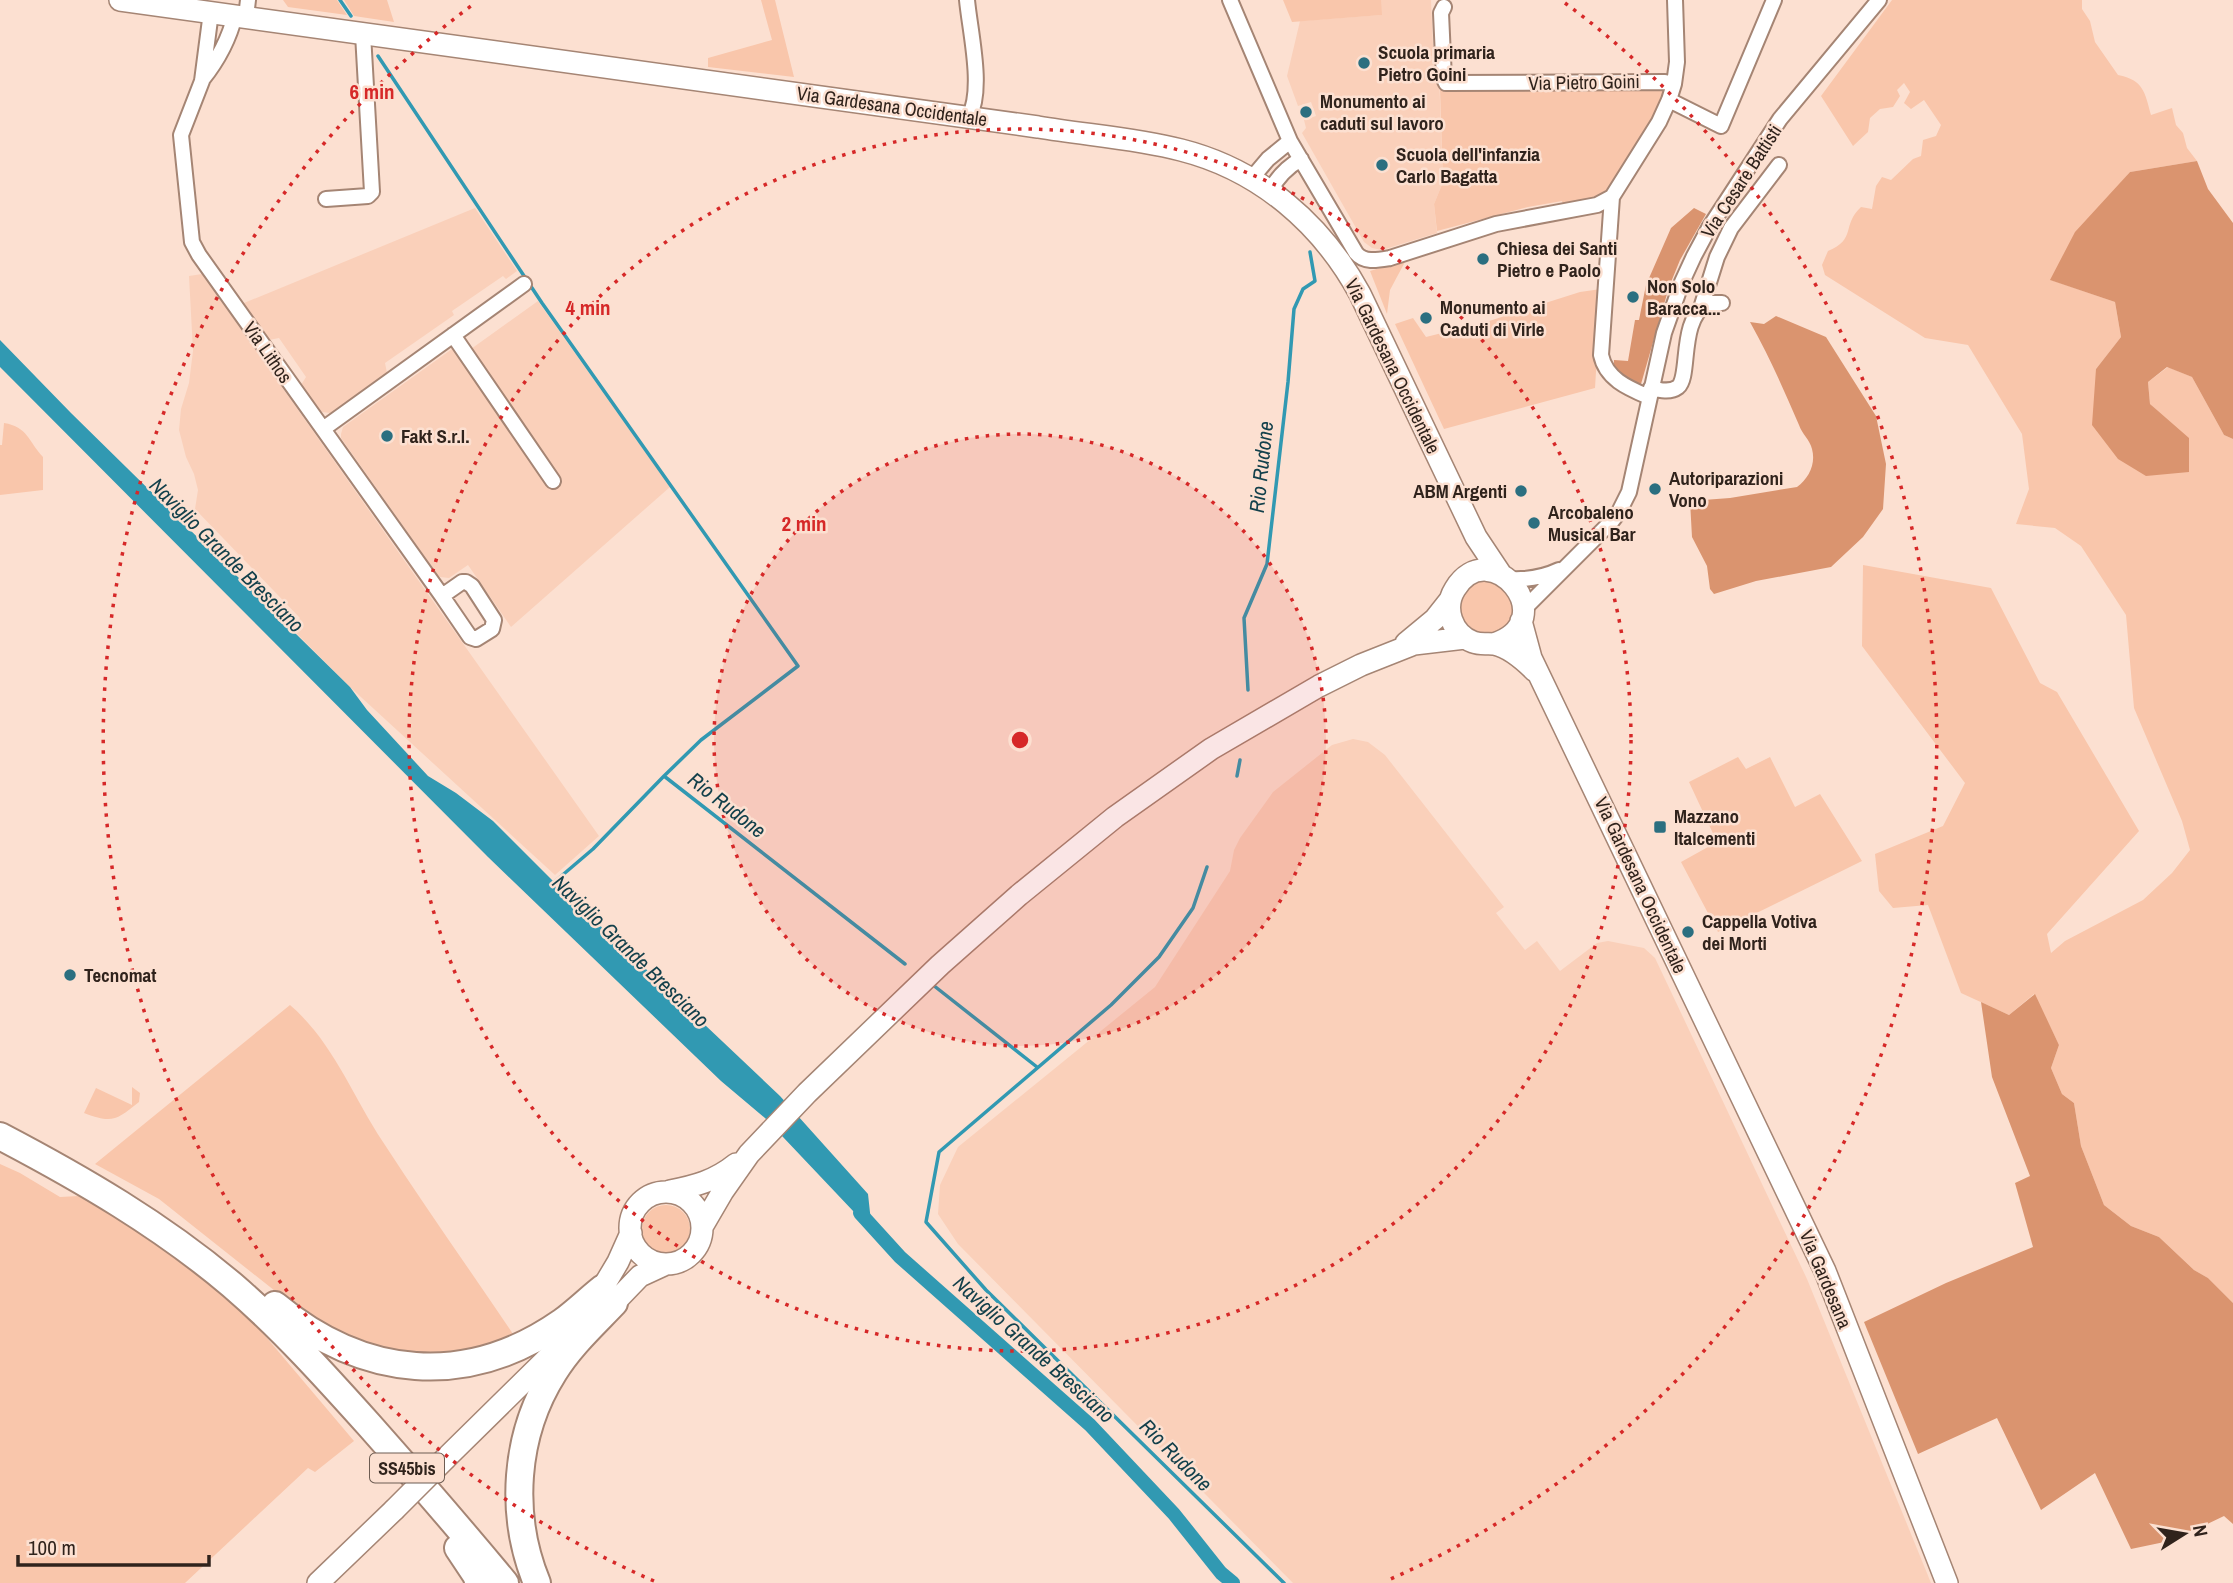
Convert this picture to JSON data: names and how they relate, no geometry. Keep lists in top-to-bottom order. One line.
{"streets":{"highway":["SS45bis"],"main road":["Via Gardesana Occidentale","Via Gardesana"],"street":["Via Pietro Goini","Via Cesare Battisti","Via Lithos"]},"crossings":[["Via Gardesana Occidentale","Via Cesare Battisti"],["Via Gardesana Occidentale","Via Lithos"],["Via Gardesana Occidentale","Via Gardesana"]],"water":["Rio Rudone","Naviglio Grande Bresciano"],"places":{"other":["Scuola primaria Pietro Goini","Monumento ai caduti sul lavoro","Scuola dell'infanzia Carlo Bagatta","Chiesa dei Santi Pietro e Paolo","Non Solo Baracca...","Monumento ai Caduti di Virle","Fakt S.r.l.","Autoriparazioni Vono","ABM Argenti","Arcobaleno Musical Bar","Cappella Votiva dei Morti","Tecnomat"],"transit":["Mazzano Italcementi"]},"scale_bar":"100 m","north":"right","rings":["6 min","4 min","2 min"]}
